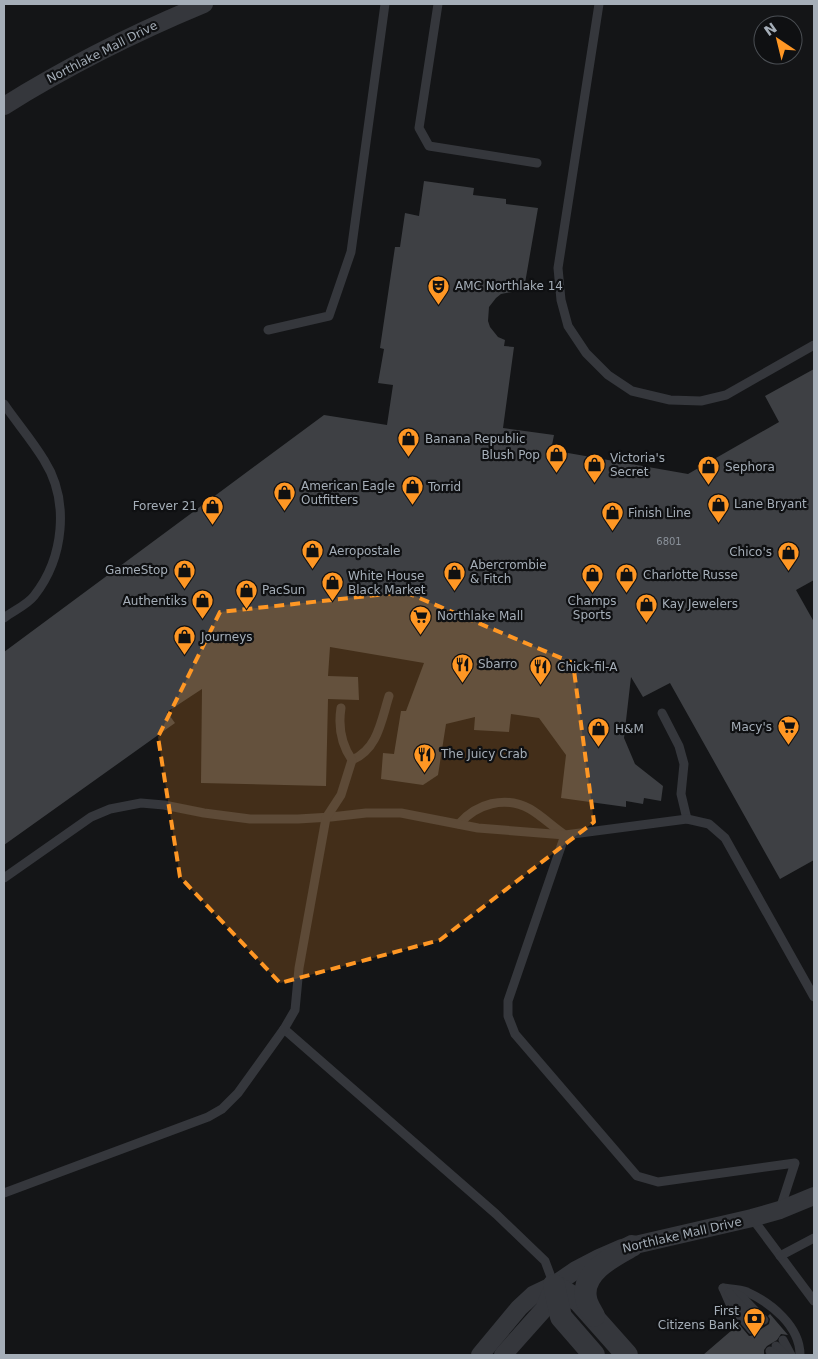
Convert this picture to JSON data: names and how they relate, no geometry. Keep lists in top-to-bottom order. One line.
{"streets":{"street":["Northlake Mall Drive"]},"places":{"theatre":["AMC Northlake 14"],"shop":["Banana Republic","Blush Pop","Victoria's Secret","Sephora","Torrid","American Eagle Outfitters","Lane Bryant","Forever 21","Finish Line","Aeropostale","Chico's","GameStop","Abercrombie & Fitch","Champs Sports","Charlotte Russe","White House Black Market","PacSun","Authentiks","Kay Jewelers","Journeys","H&M"],"supermarket":["Northlake Mall","Macy's"],"restaurant":["Sbarro","Chick-fil-A","The Juicy Crab"],"bank":["First Citizens Bank"]},"house_numbers":["6801"],"north":"top left"}
